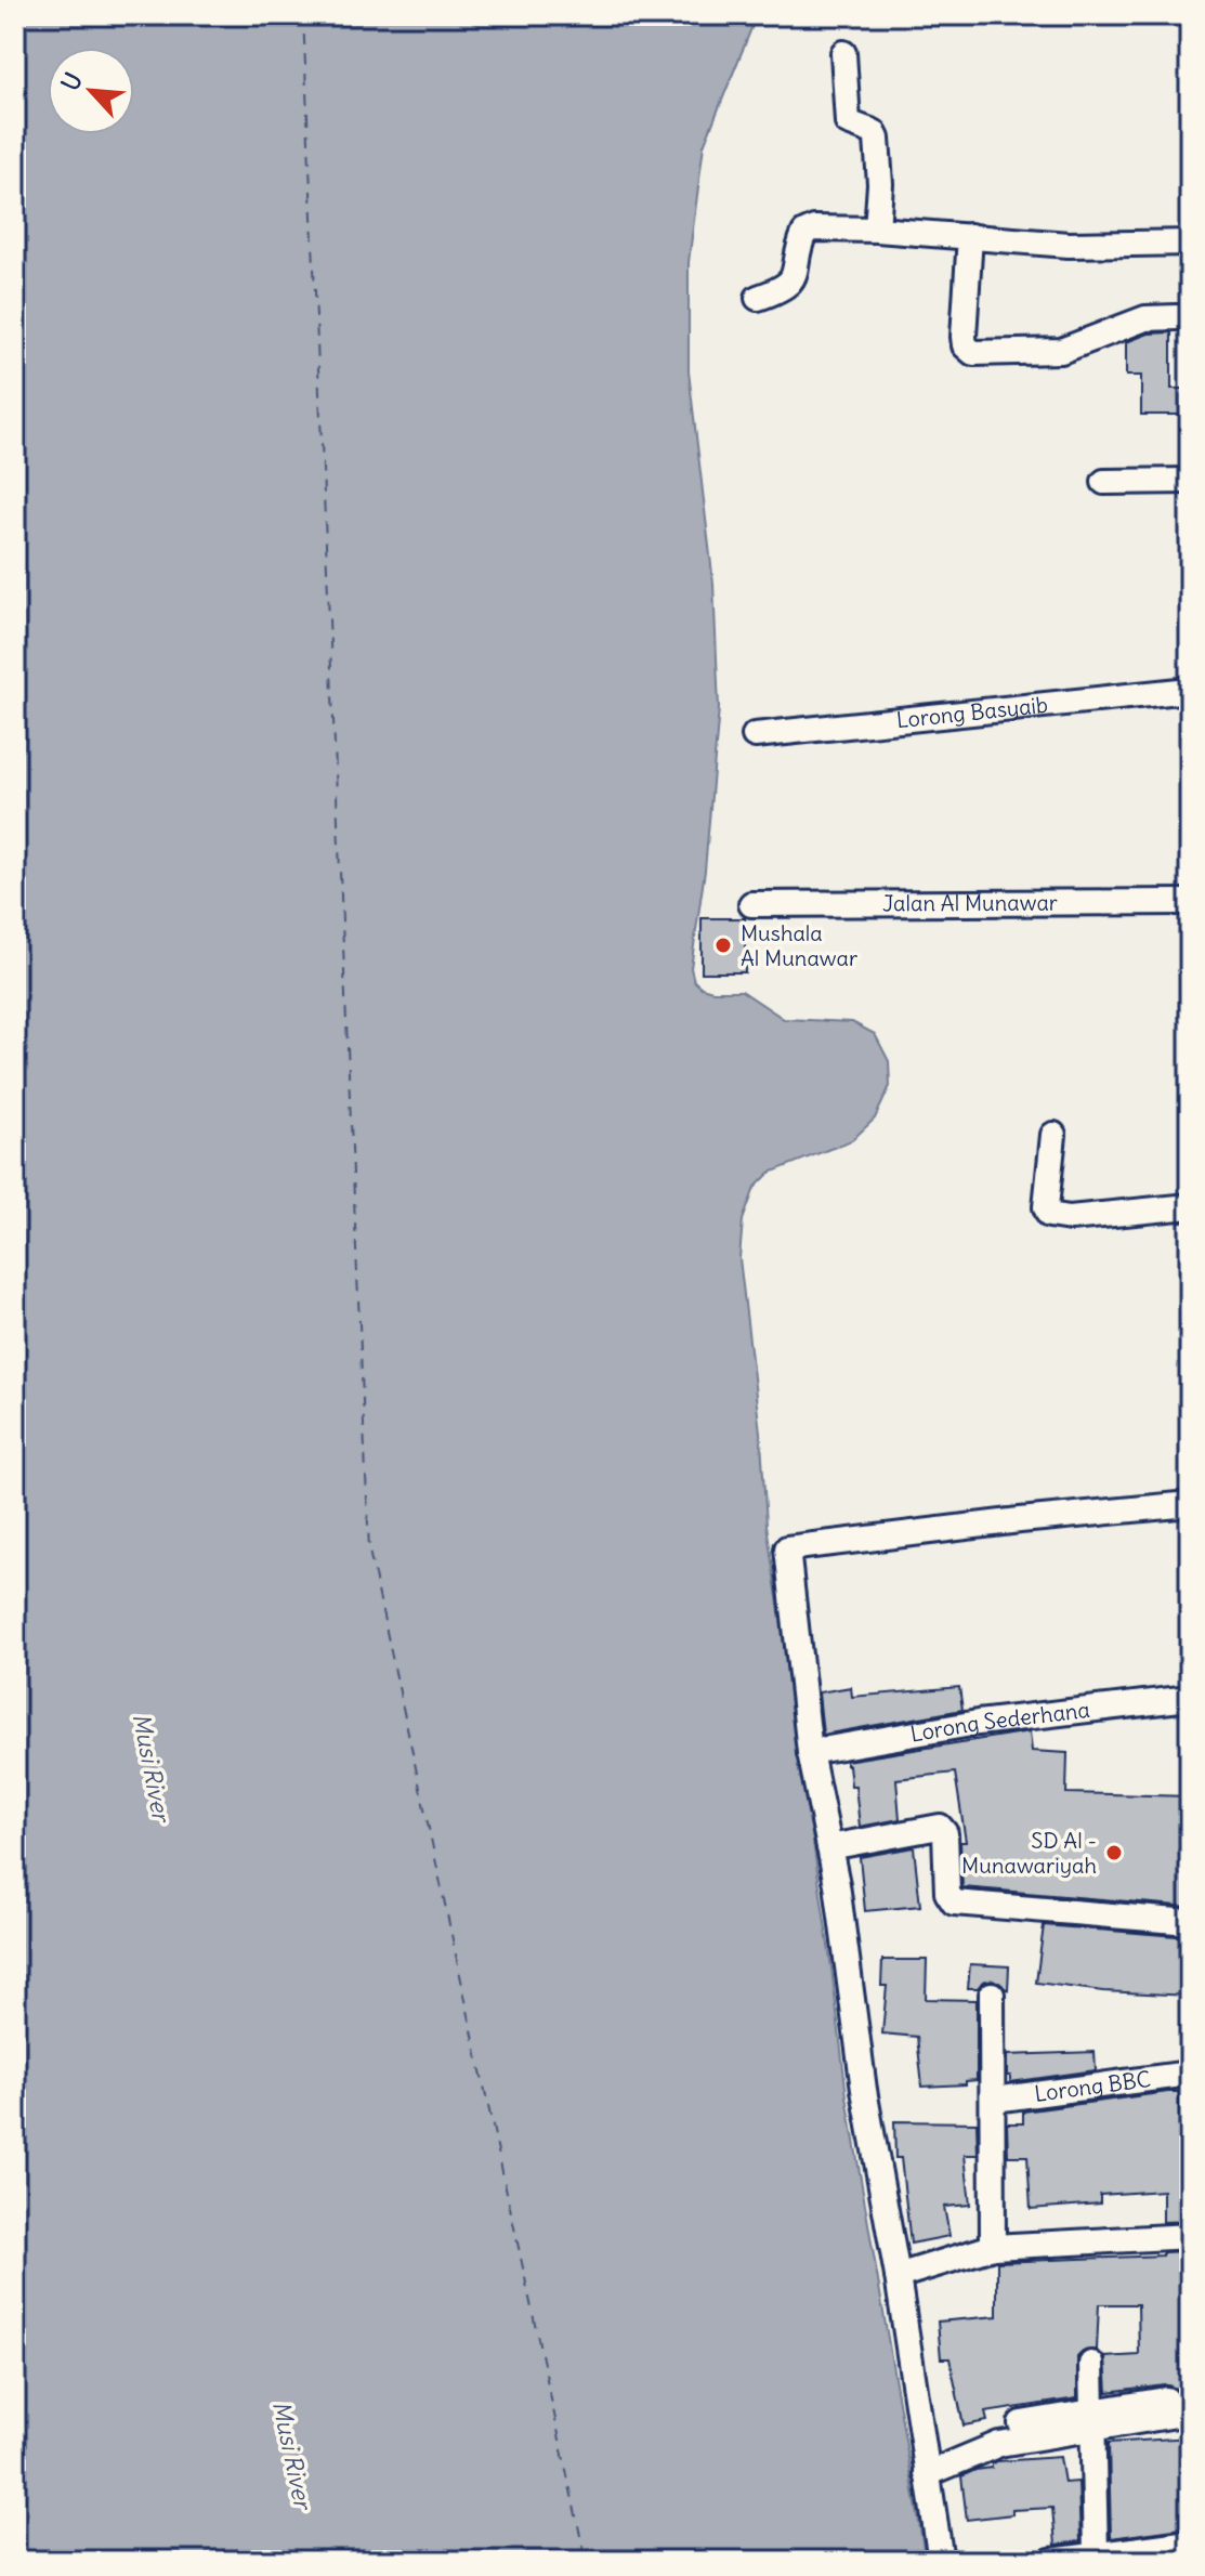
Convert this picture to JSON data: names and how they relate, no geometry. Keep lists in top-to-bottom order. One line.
{"streets":{"street":["Lorong Basyaib","Jalan Al Munawar","Lorong Sederhana","Lorong BBC"]},"water":["Musi River"],"places":["Mushala Al Munawar","SD Al - Munawariyah"],"north":"top left"}
